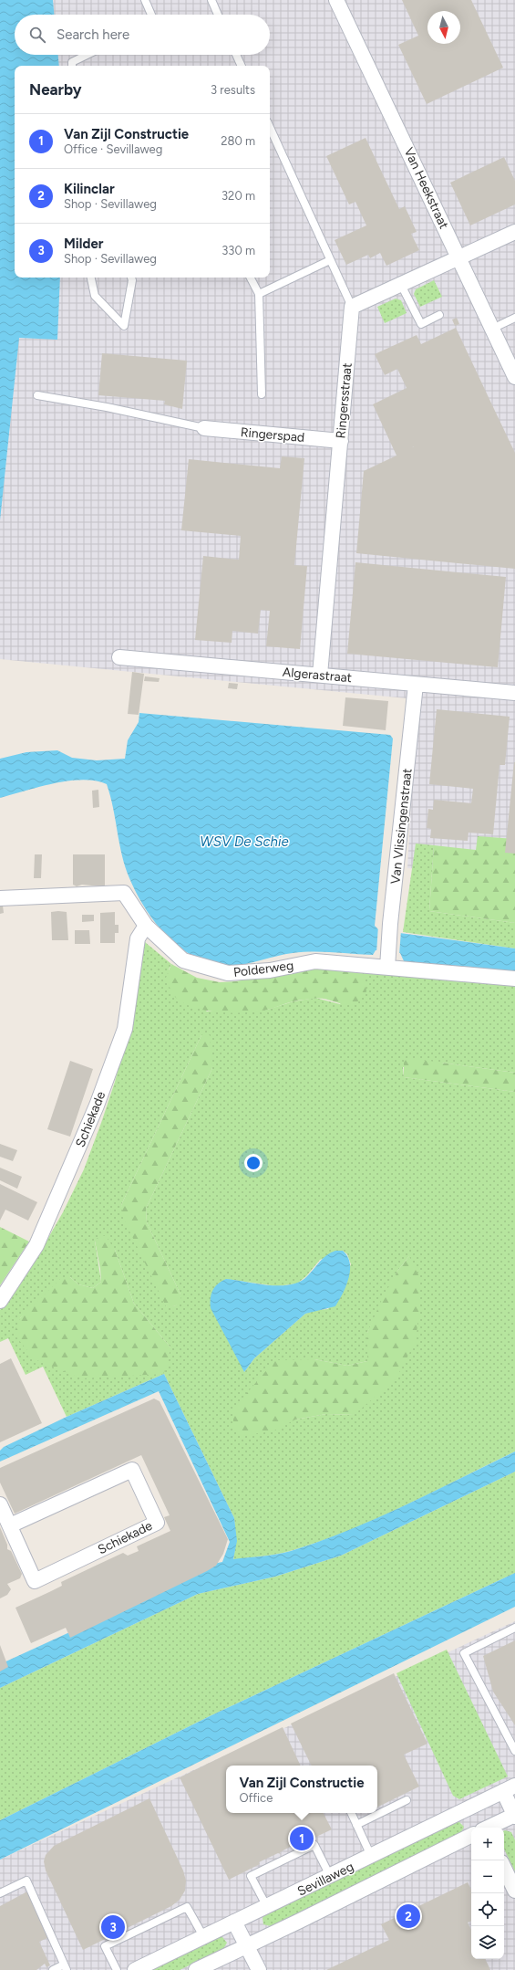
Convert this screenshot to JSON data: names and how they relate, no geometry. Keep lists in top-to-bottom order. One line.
{"streets":{"street":["Van Heekstraat","Ringersstraat","Ringerspad","Algerastraat","Van Vlissingenstraat","Polderweg","Schiekade","Sevillaweg"]},"crossings":[["Ringersstraat","Ringerspad"],["Ringersstraat","Algerastraat"],["Algerastraat","Van Vlissingenstraat"],["Van Vlissingenstraat","Polderweg"],["Polderweg","Schiekade"]],"water":["WSV De Schie"],"north":"bottom","page":{"search":"Search here","heading":["Nearby","3 results"],"list":[{"mark":"1","name":"Van Zijl Constructie","note":"Office · Sevillaweg","value":"280 m"},{"mark":"2","name":"Kilinclar","note":"Shop · Sevillaweg","value":"320 m"},{"mark":"3","name":"Milder","note":"Shop · Sevillaweg","value":"330 m"}],"popup":["Van Zijl Constructie","Office"],"pins":["1","2","3"],"map_buttons":["+","−"]}}
